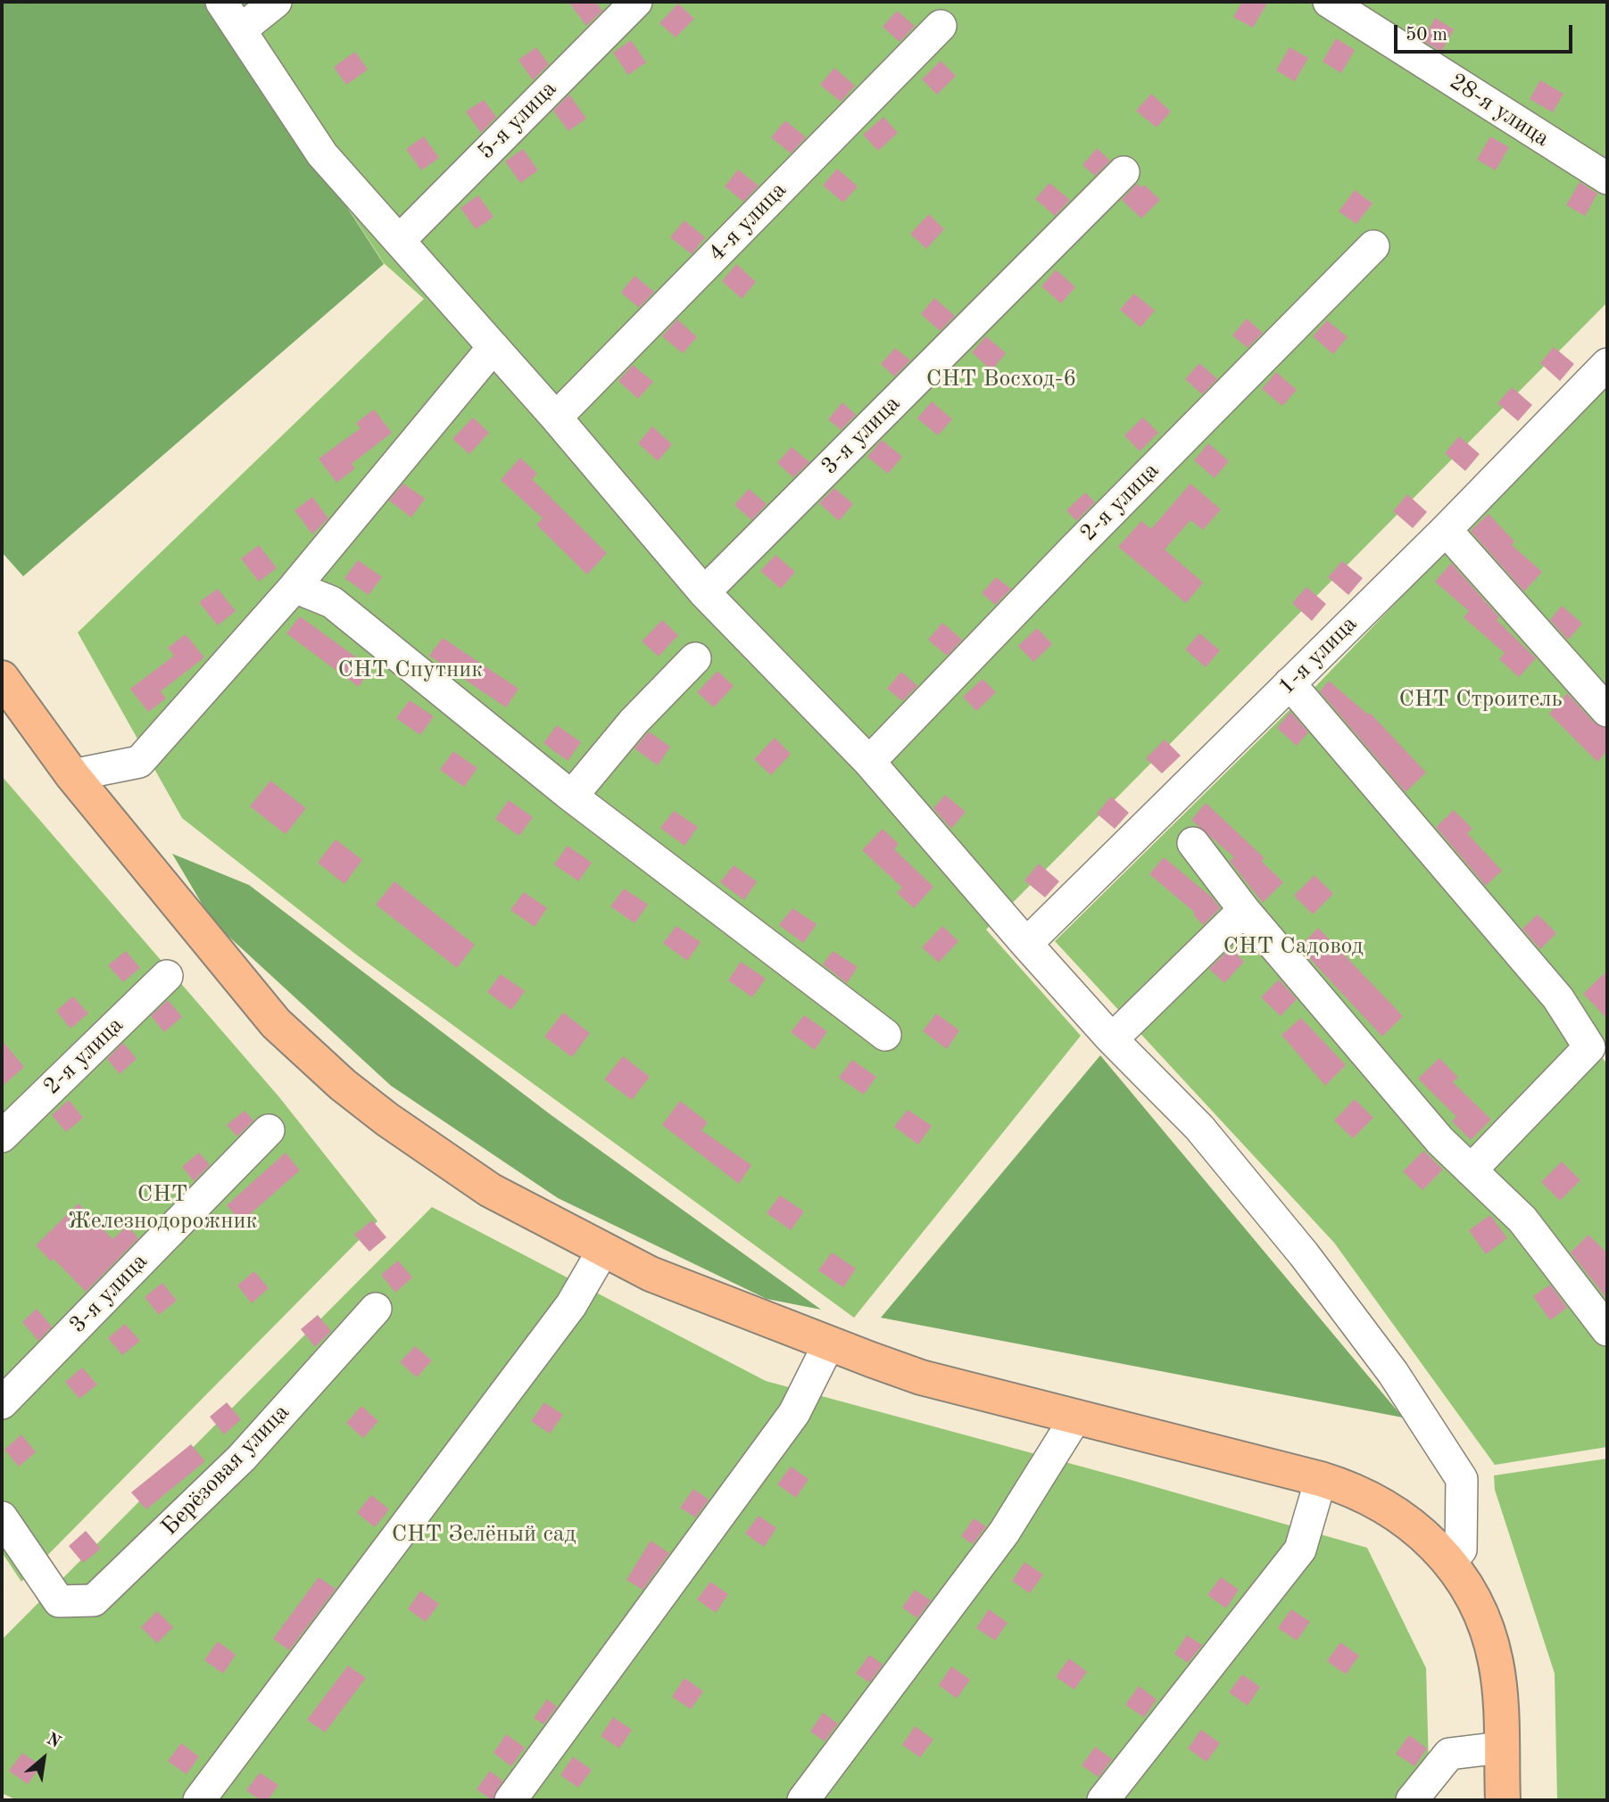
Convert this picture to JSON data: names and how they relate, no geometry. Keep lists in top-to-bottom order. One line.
{"streets":{"street":["28-я улица","5-я улица","4-я улица","3-я улица","2-я улица","1-я улица","Берёзовая улица"]},"parks":["СНТ Восход-6","СНТ Спутник","СНТ Строитель","СНТ Садовод","СНТ Железнодорожник","СНТ Зелёный сад"],"scale_bar":"50 m","north":"top right"}
